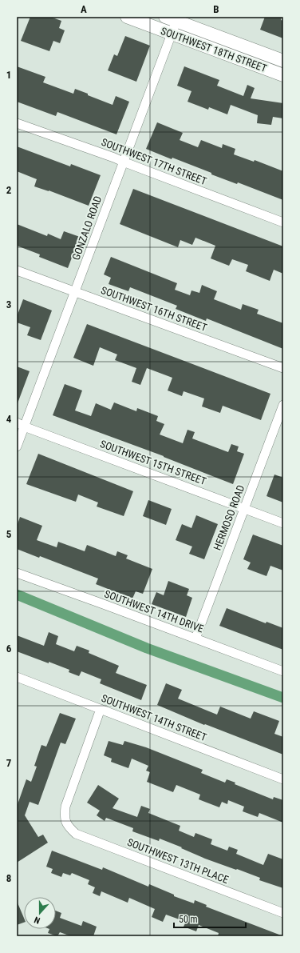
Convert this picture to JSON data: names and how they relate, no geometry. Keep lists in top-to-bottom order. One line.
{"streets":{"main road":["SOUTHWEST 18TH STREET"],"street":["SOUTHWEST 17TH STREET","GONZALO ROAD","SOUTHWEST 16TH STREET","SOUTHWEST 15TH STREET","HERMOSO ROAD","SOUTHWEST 14TH DRIVE","SOUTHWEST 14TH STREET","SOUTHWEST 13TH PLACE"]},"crossings":[["SOUTHWEST 18TH STREET","GONZALO ROAD"],["SOUTHWEST 17TH STREET","GONZALO ROAD"],["GONZALO ROAD","SOUTHWEST 16TH STREET"],["GONZALO ROAD","SOUTHWEST 15TH STREET"],["SOUTHWEST 15TH STREET","HERMOSO ROAD"],["HERMOSO ROAD","SOUTHWEST 14TH DRIVE"],["SOUTHWEST 14TH STREET","SOUTHWEST 13TH PLACE"]],"scale_bar":"50 m","north":"bottom","grid":{"columns":["A","B"],"rows":["1","2","3","4","5","6","7","8"]}}
